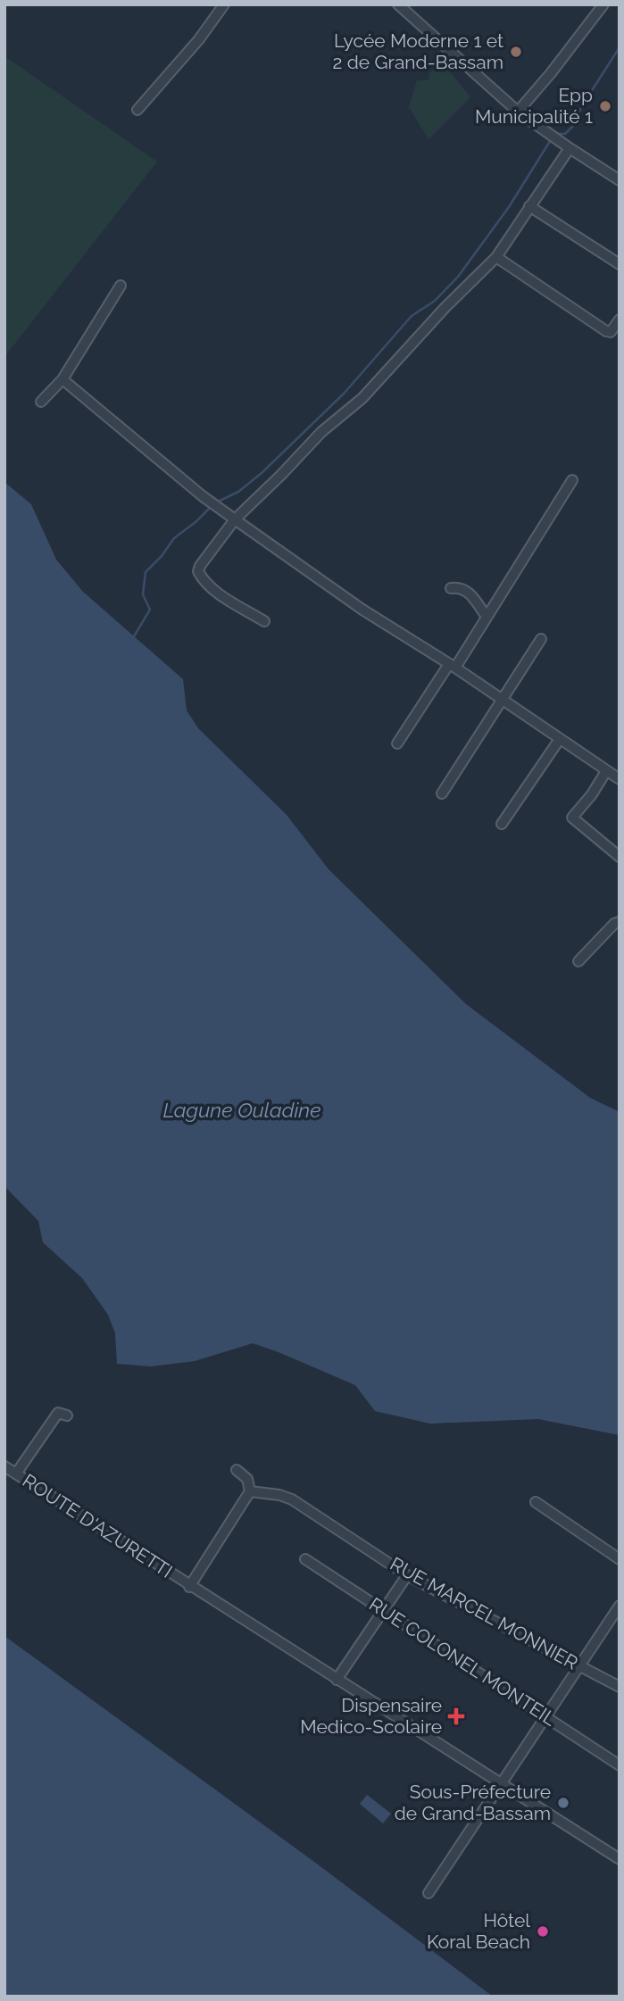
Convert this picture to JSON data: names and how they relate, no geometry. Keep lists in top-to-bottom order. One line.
{"streets":{"street":["ROUTE D'AZURETTI","RUE MARCEL MONNIER","RUE COLONEL MONTEIL"]},"water":["Lagune Ouladine"],"places":{"other":["Lycée Moderne 1 et 2 de Grand-Bassam","Epp Municipalité 1","Sous-Préfecture de Grand-Bassam","Hôtel Koral Beach"],"health":["Dispensaire Medico-Scolaire"]}}
